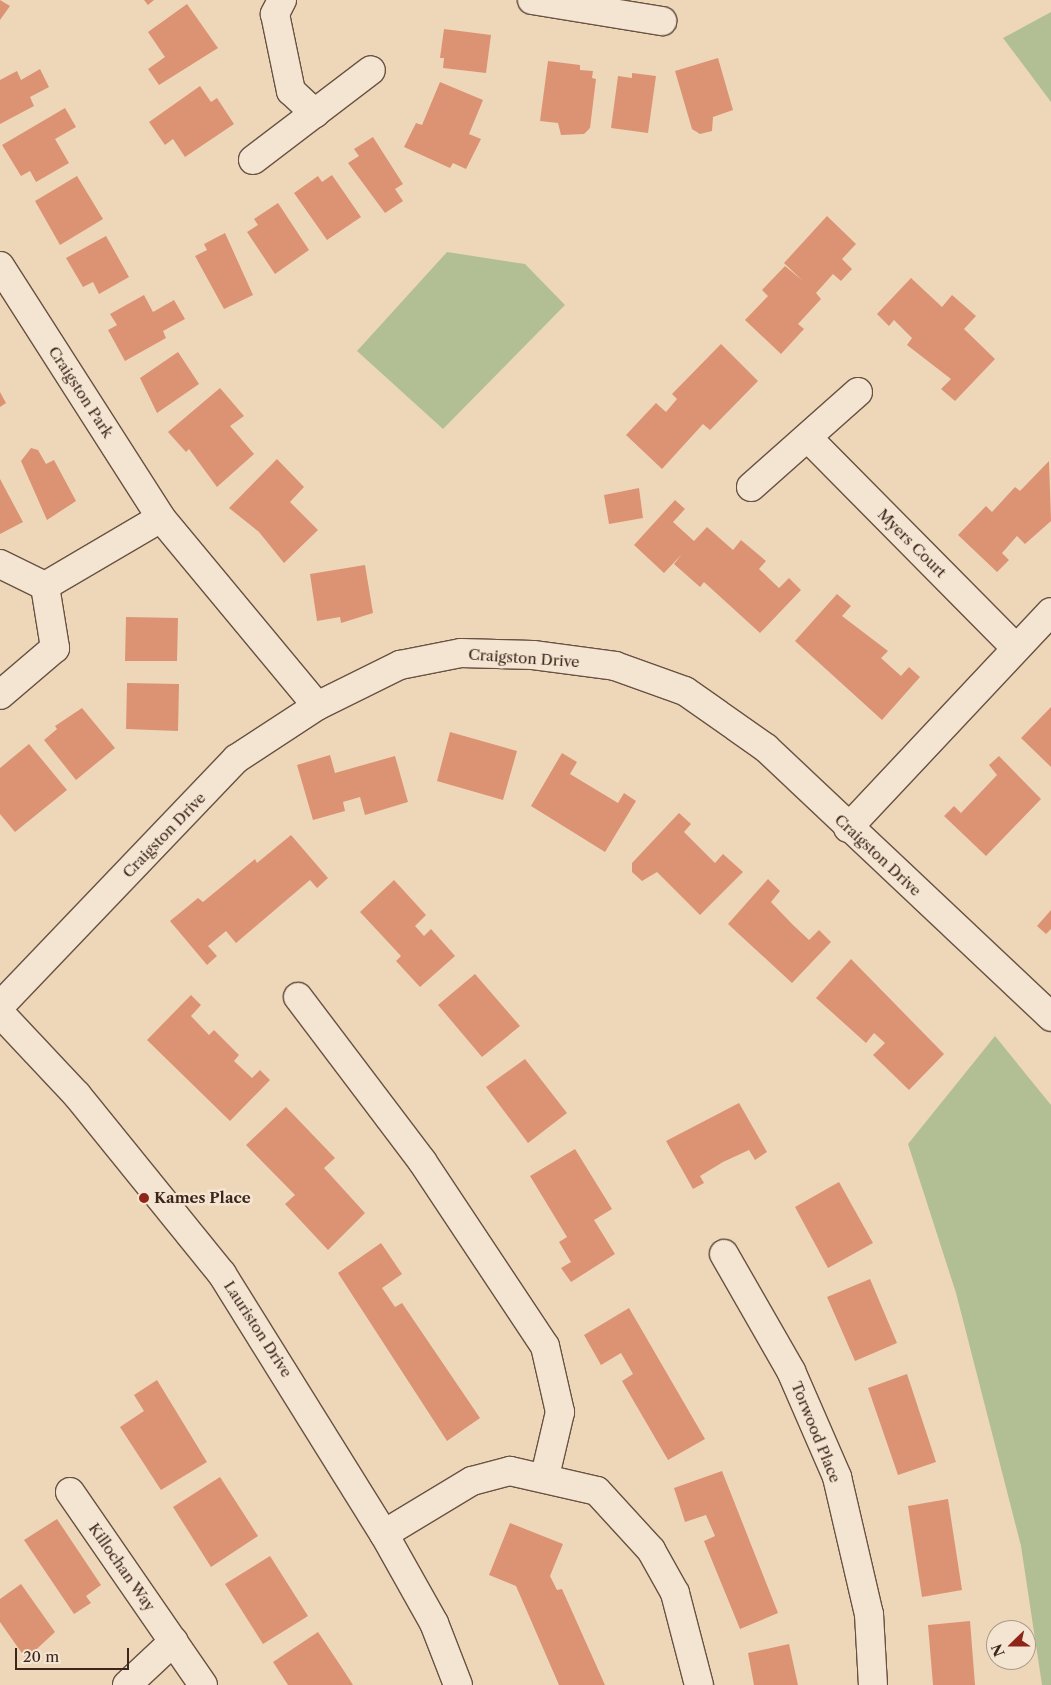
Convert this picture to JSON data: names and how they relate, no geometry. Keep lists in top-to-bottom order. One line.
{"streets":{"street":["Craigston Park","Myers Court","Craigston Drive","Lauriston Drive","Torwood Place","Killochan Way"]},"crossings":[["Craigston Park","Craigston Drive"]],"places":["Kames Place"],"scale_bar":"20 m","north":"left"}
